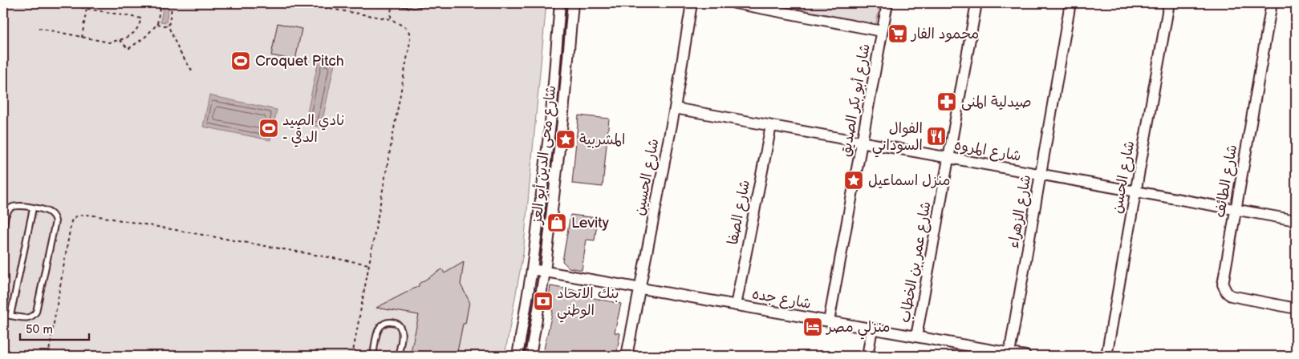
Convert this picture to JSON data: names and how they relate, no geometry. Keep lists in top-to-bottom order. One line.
{"streets":{"street":["شارع أبو بكر الصديق","شارع المروه","شارع محى الدين أبو العز","شارع الحسين","شارع الحسن","شارع الطائف","شارع الزهراء","شارع الصفا","شارع عمر بن الخطاب","شارع جده"]},"crossings":[["شارع أبو بكر الصديق","شارع المروه"],["شارع أبو بكر الصديق","شارع جده"],["شارع المروه","شارع الحسين"],["شارع المروه","شارع الحسن"],["شارع المروه","شارع الطائف"],["شارع المروه","شارع الزهراء"],["شارع المروه","شارع الصفا"],["شارع المروه","شارع عمر بن الخطاب"],["شارع محى الدين أبو العز","شارع جده"],["شارع الحسين","شارع جده"],["شارع الزهراء","شارع جده"],["شارع الصفا","شارع جده"],["شارع عمر بن الخطاب","شارع جده"]],"places":{"supermarket":["محمود الفار"],"sports":["Croquet Pitch","نادي الصيد - الدقي"],"pharmacy":["صيدلية المنى"],"restaurant":["الفوال السوداني"],"place":["المشربية","منزل اسماعيل"],"shop":["Levity"],"bank":["بنك الاتحاد الوطني"],"hotel":["منزلي مصر"]},"scale_bar":"50 m"}
